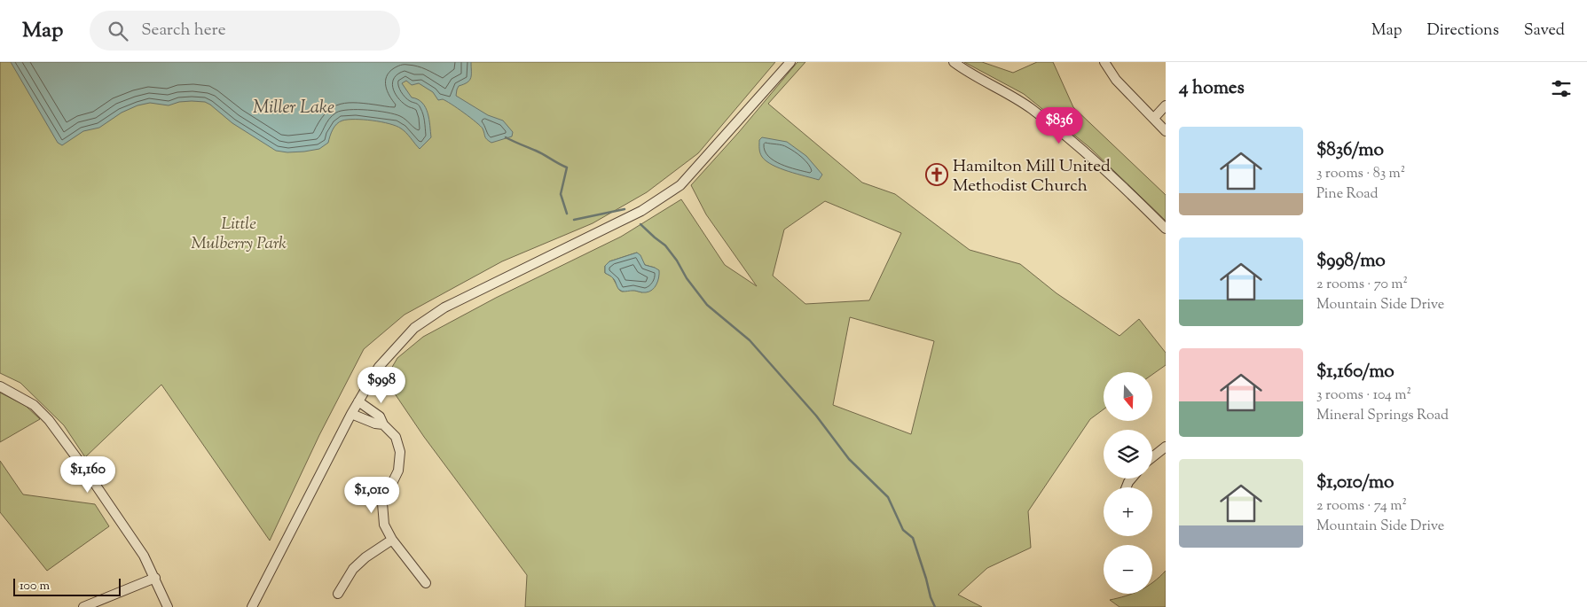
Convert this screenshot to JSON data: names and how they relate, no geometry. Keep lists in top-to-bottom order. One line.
{"water":["Miller Lake"],"parks":["Little Mulberry Park"],"places":{"church":["Hamilton Mill United Methodist Church"]},"scale_bar":"100 m","north":"bottom","page":{"header":"Map","search":"Search here","nav":["Map","Directions","Saved"],"heading":"4 homes","price":["$836","$998","$1,160","$1,010"],"list":[{"name":"$836/mo","note":"3 rooms · 83 m² · Pine Road"},{"name":"$998/mo","note":"2 rooms · 70 m² · Mountain Side Drive"},{"name":"$1,160/mo","note":"3 rooms · 104 m² · Mineral Springs Road"},{"name":"$1,010/mo","note":"2 rooms · 74 m² · Mountain Side Drive"}],"map_buttons":["+","−"],"scale":"100 m"}}
